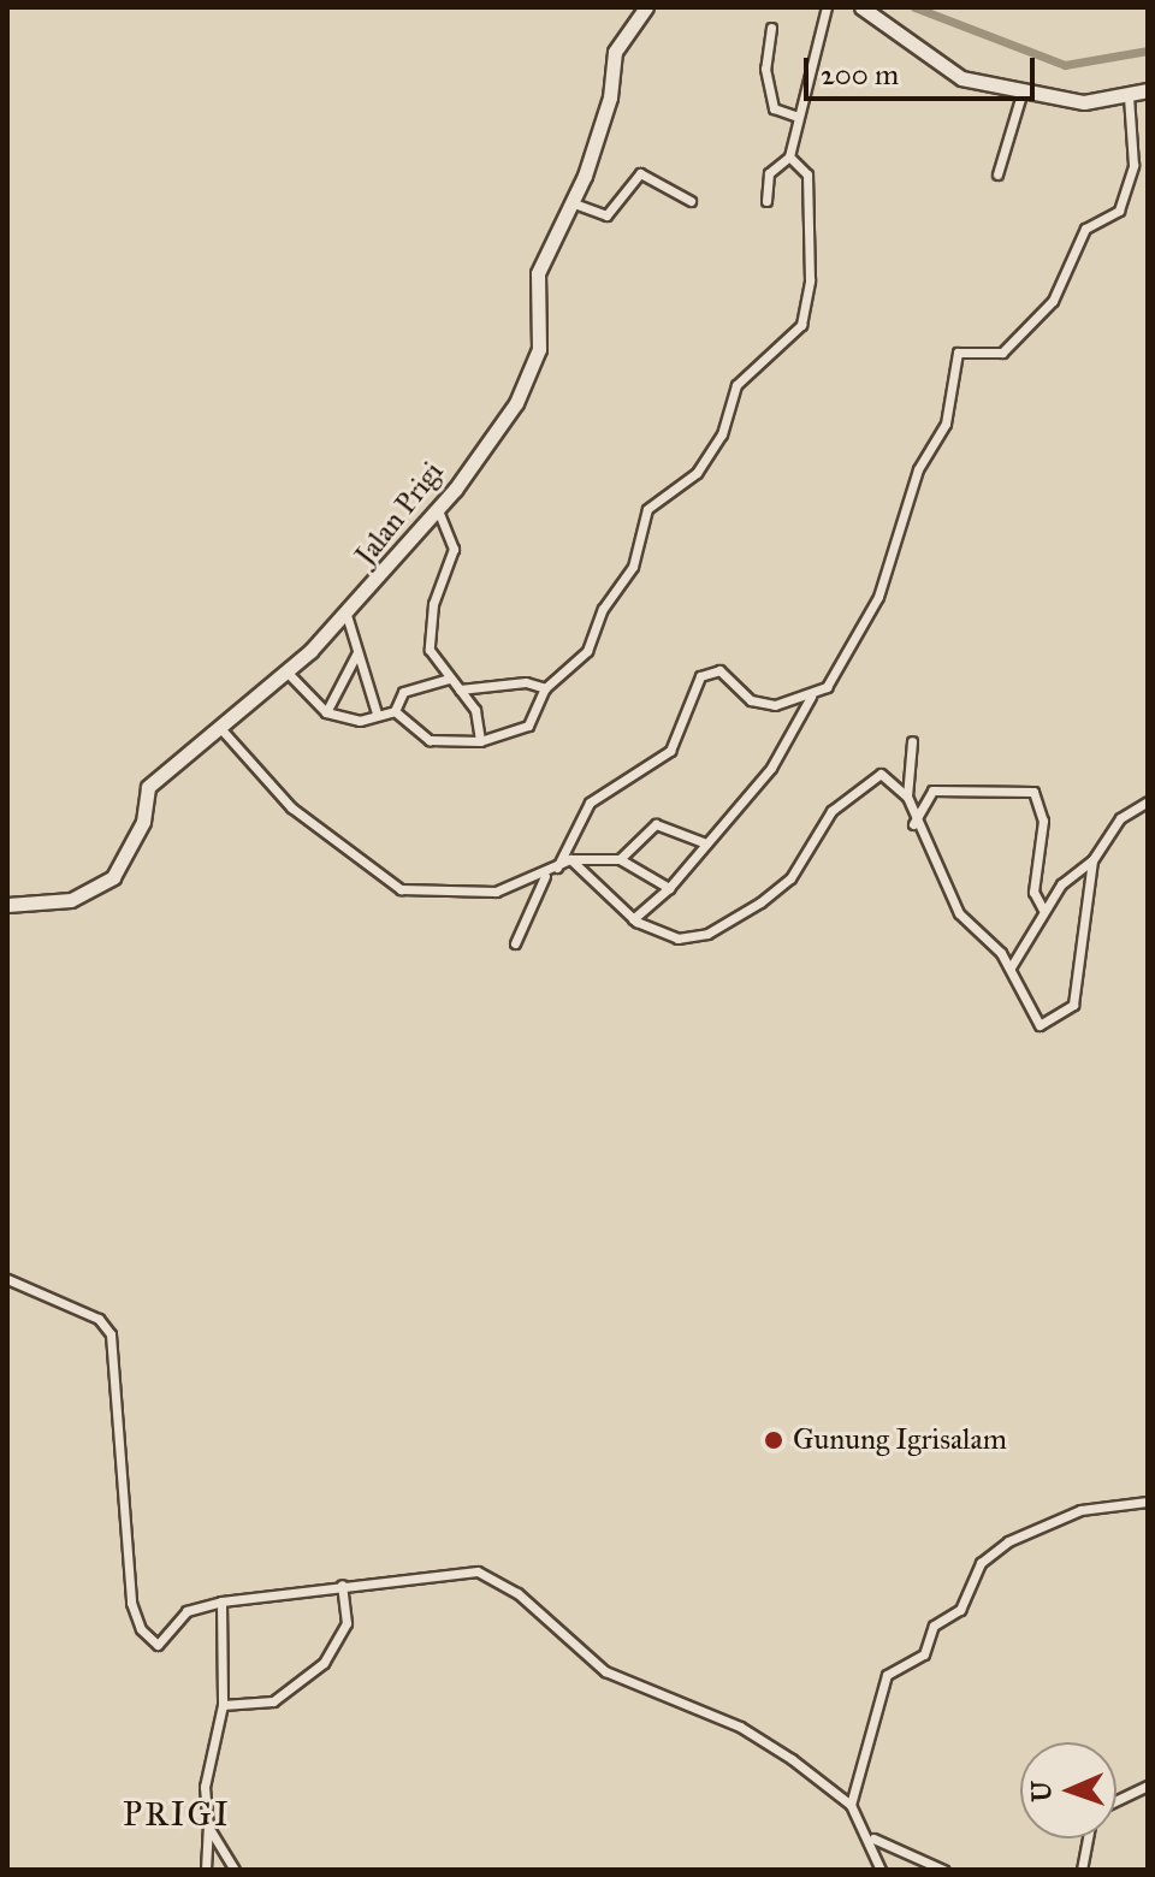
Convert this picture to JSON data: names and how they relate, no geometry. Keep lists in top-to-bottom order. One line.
{"streets":{"street":["Jalan Prigi"]},"districts":["PRIGI"],"places":["Gunung Igrisalam"],"scale_bar":"200 m","north":"left"}
